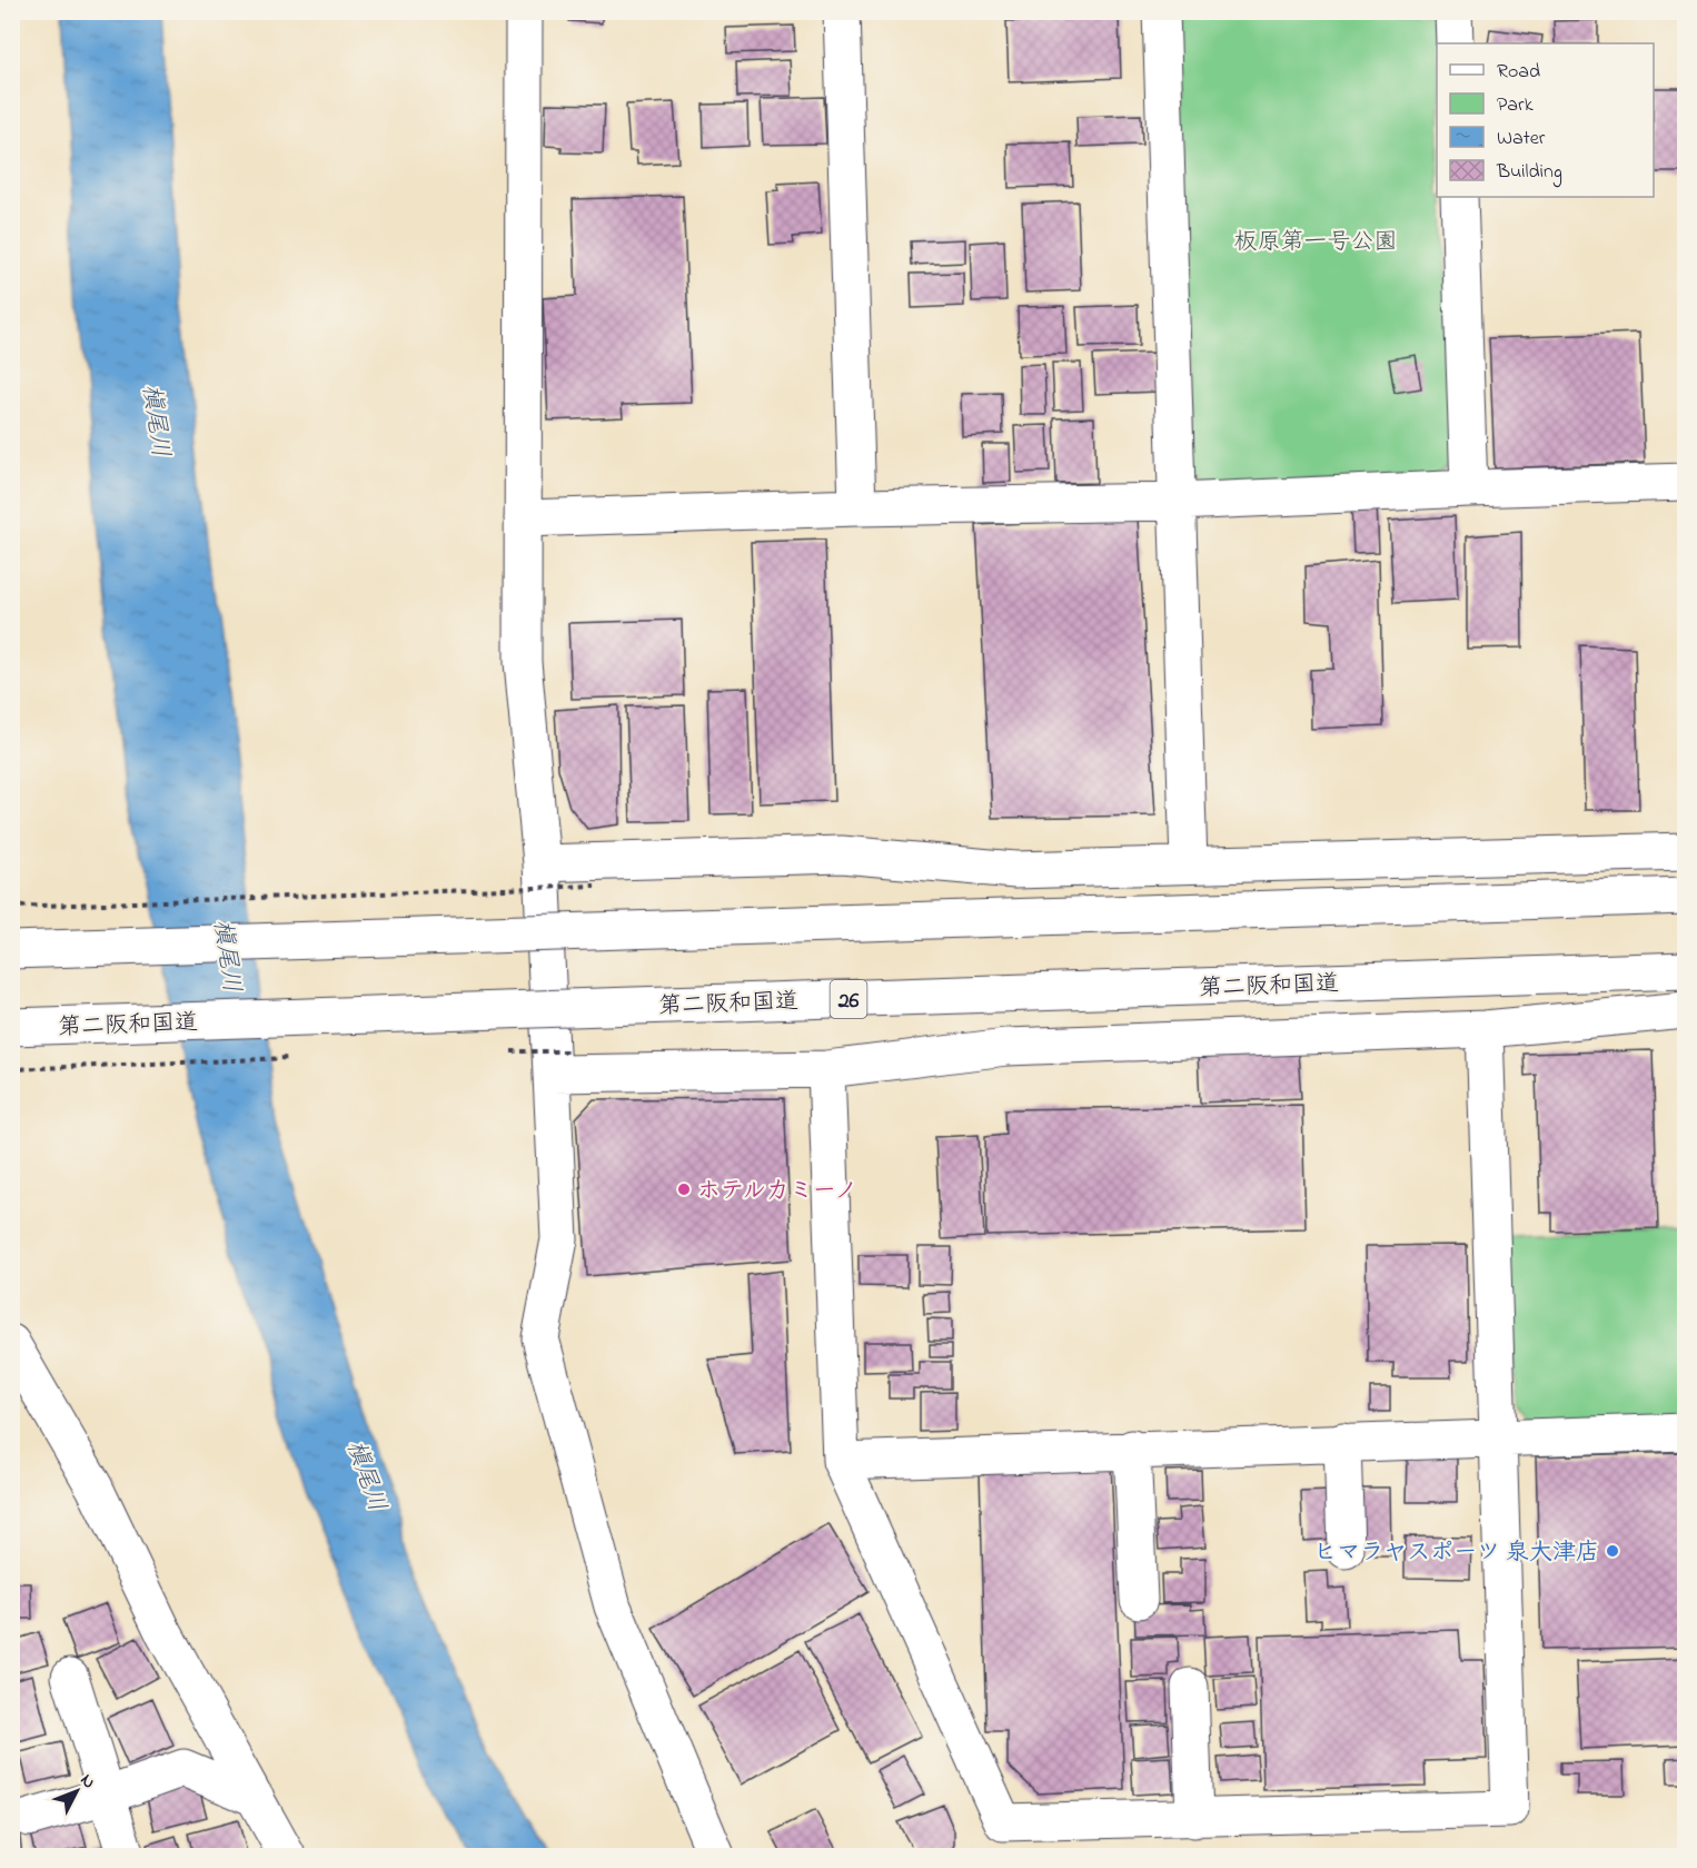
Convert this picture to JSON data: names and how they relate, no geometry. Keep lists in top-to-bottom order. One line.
{"streets":{"main road":["第二阪和国道","26"]},"water":["槇尾川"],"parks":["板原第一号公園"],"places":["ホテルカミーノ","ヒマラヤスポーツ 泉大津店"],"legend":["Road","Park","Water","Building"],"north":"top right"}
